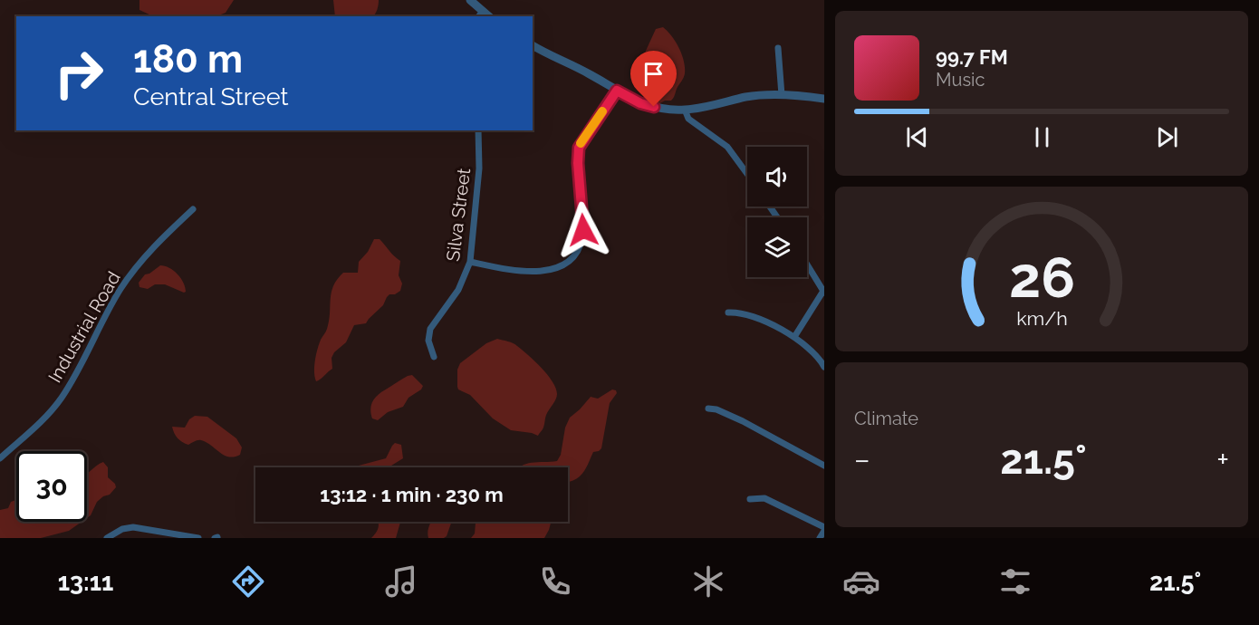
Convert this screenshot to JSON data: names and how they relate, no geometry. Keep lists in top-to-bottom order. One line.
{"streets":{"street":["Silva Street","Industrial Road"]},"page":{"turn":["180 m","Central Street"],"song":["99.7 FM","Music"],"tile":"Climate","heat":["−","21.5°","+"],"limit":"30","trip":"13:12 · 1 min · 230 m","tabs":["13:11","21.5°"],"gauge":["26","km/h"]}}
